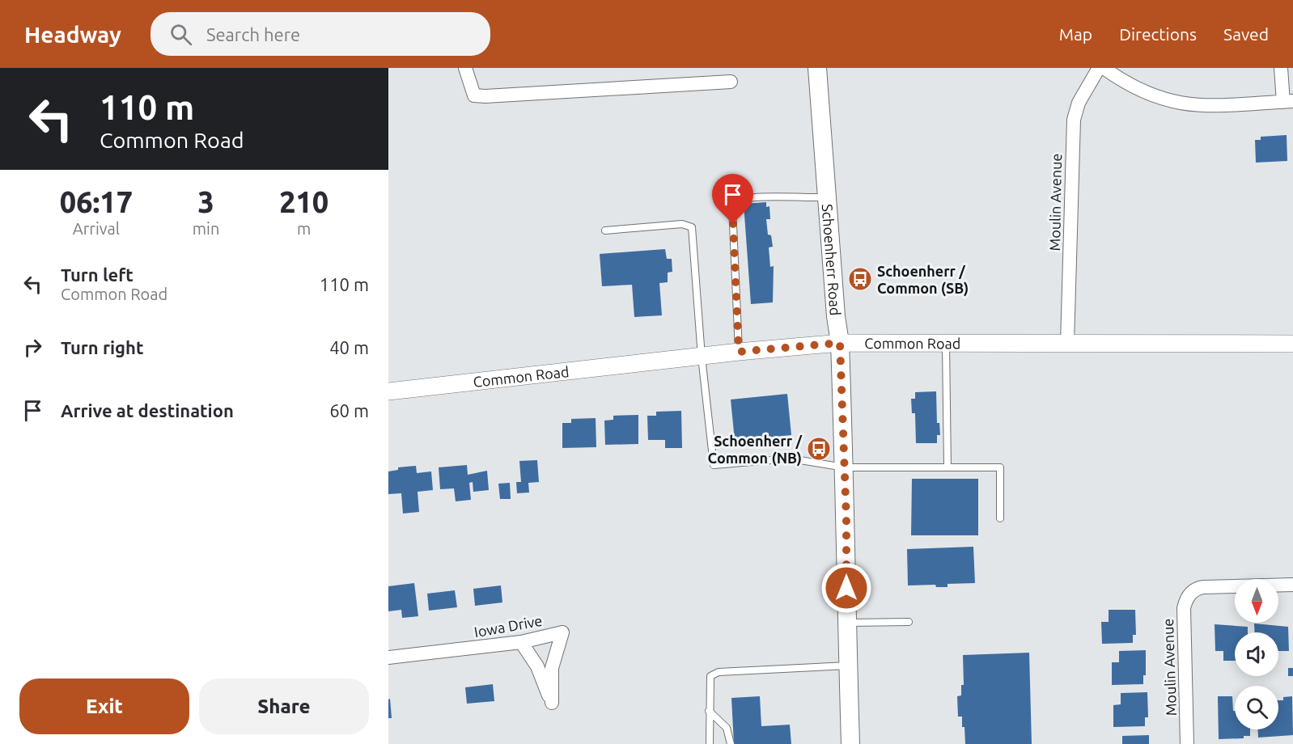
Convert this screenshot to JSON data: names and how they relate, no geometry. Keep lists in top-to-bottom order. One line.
{"streets":{"main road":["Schoenherr Road"],"street":["Moulin Avenue","Common Road","Iowa Drive"]},"crossings":[["Moulin Avenue","Common Road"],["Schoenherr Road","Common Road"]],"places":{"bus stop":["Schoenherr / Common (SB)","Schoenherr / Common (NB)"]},"north":"bottom","page":{"header":"Headway","search":"Search here","nav":["Map","Directions","Saved"],"turn":["110 m","Common Road"],"eta":["06:17","Arrival","3","min","210","m"],"list":[{"name":"Turn left","note":"Common Road","value":"110 m"},{"name":"Turn right","value":"40 m"},{"name":"Arrive at destination","value":"60 m"}],"buttons":["Exit","Share"]}}
